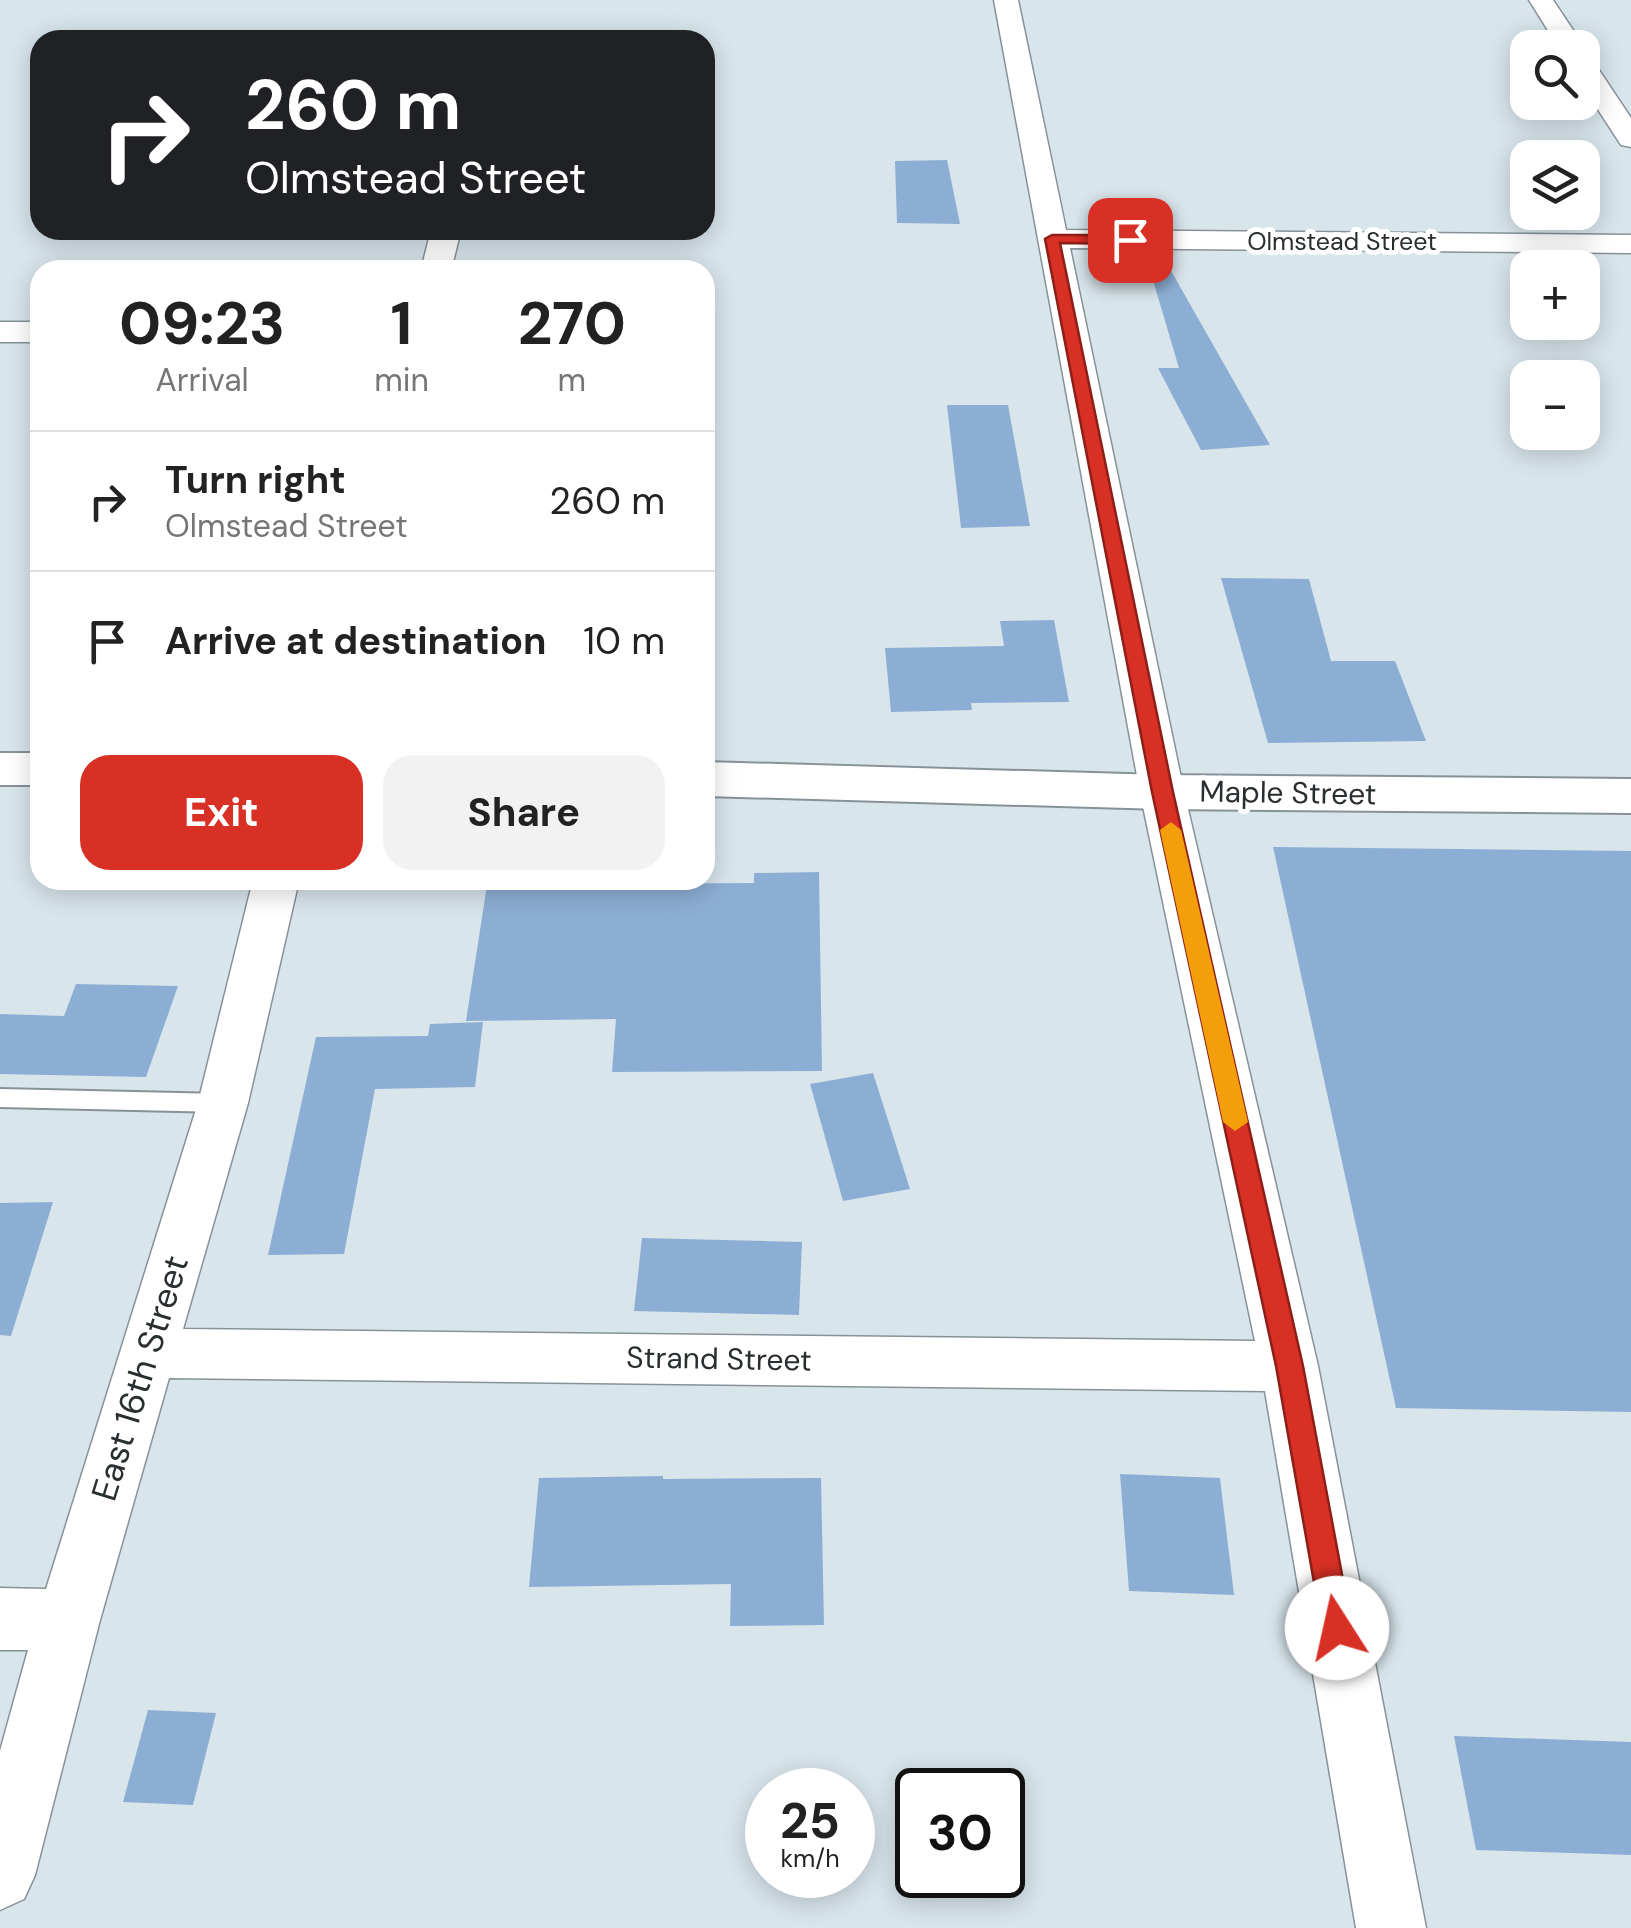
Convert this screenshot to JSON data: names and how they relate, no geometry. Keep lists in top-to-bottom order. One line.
{"streets":{"main road":["Maple Street"],"street":["Olmstead Street","Strand Street","East 16th Street"]},"crossings":[["Strand Street","East 16th Street"]],"page":{"map_buttons":["+","−"],"turn":["260 m","Olmstead Street"],"eta":["09:23","Arrival","1","min","270","m"],"list":[{"name":"Turn right","note":"Olmstead Street","value":"260 m"},{"name":"Arrive at destination","value":"10 m"}],"buttons":["Exit","Share"],"speed":"25 km/h","limit":"30"}}
